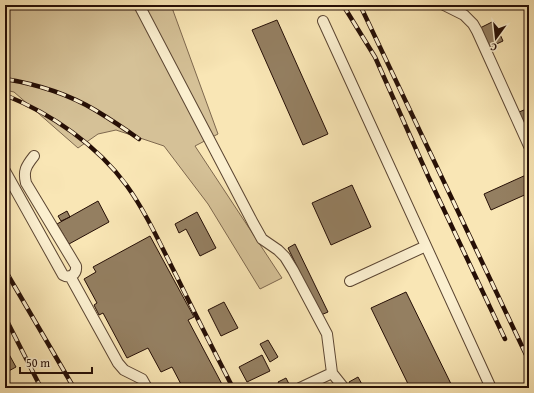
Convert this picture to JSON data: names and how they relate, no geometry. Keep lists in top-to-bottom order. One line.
{"scale_bar":"50 m","north":"bottom"}
